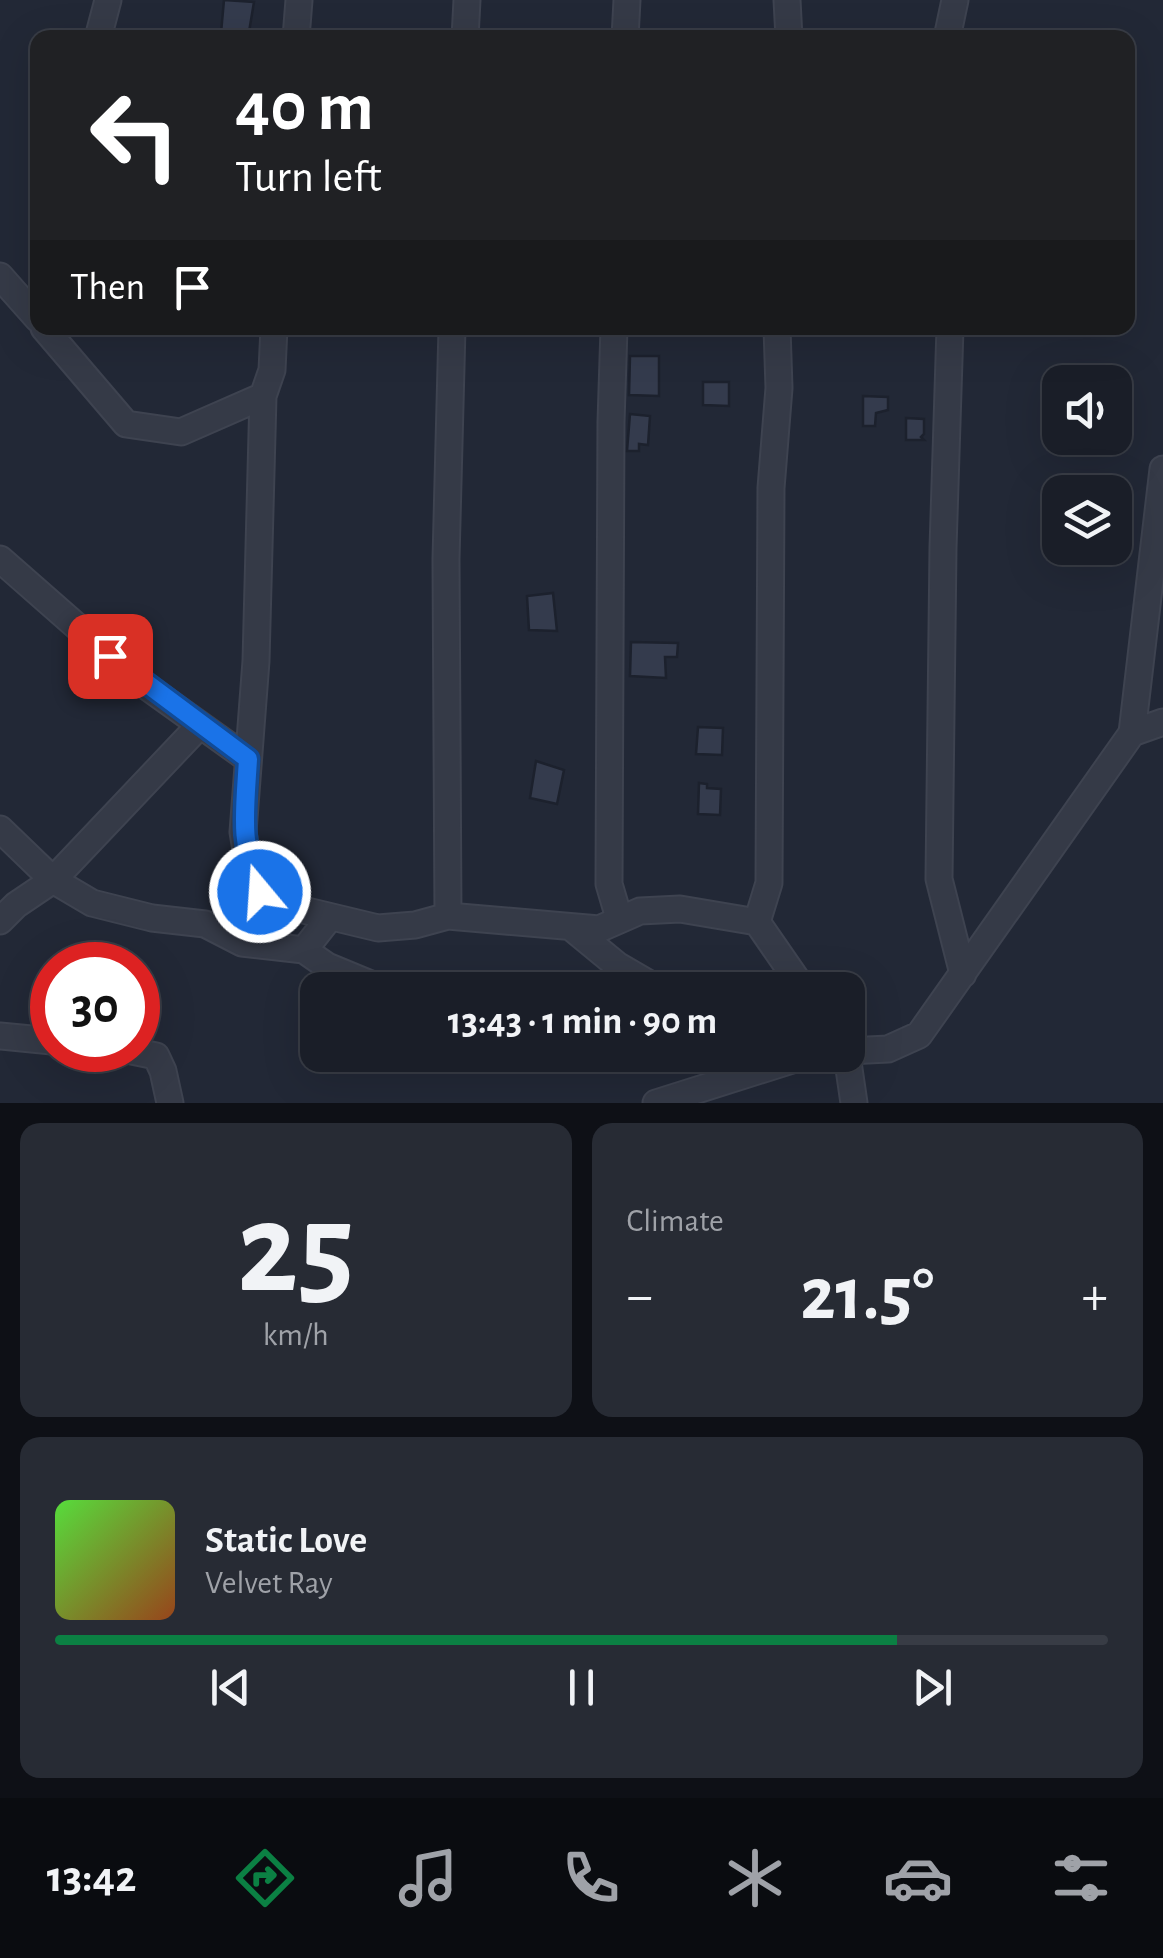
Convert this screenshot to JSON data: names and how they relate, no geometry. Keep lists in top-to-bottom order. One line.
{"page":{"turn":["40 m","Turn left"],"then":"Then","limit":"30","trip":"13:43 · 1 min · 90 m","tile":[["25","km/h"],"Climate"],"heat":["−","21.5°","+"],"song":["Static Love","Velvet Ray"],"tabs":"13:42"}}
